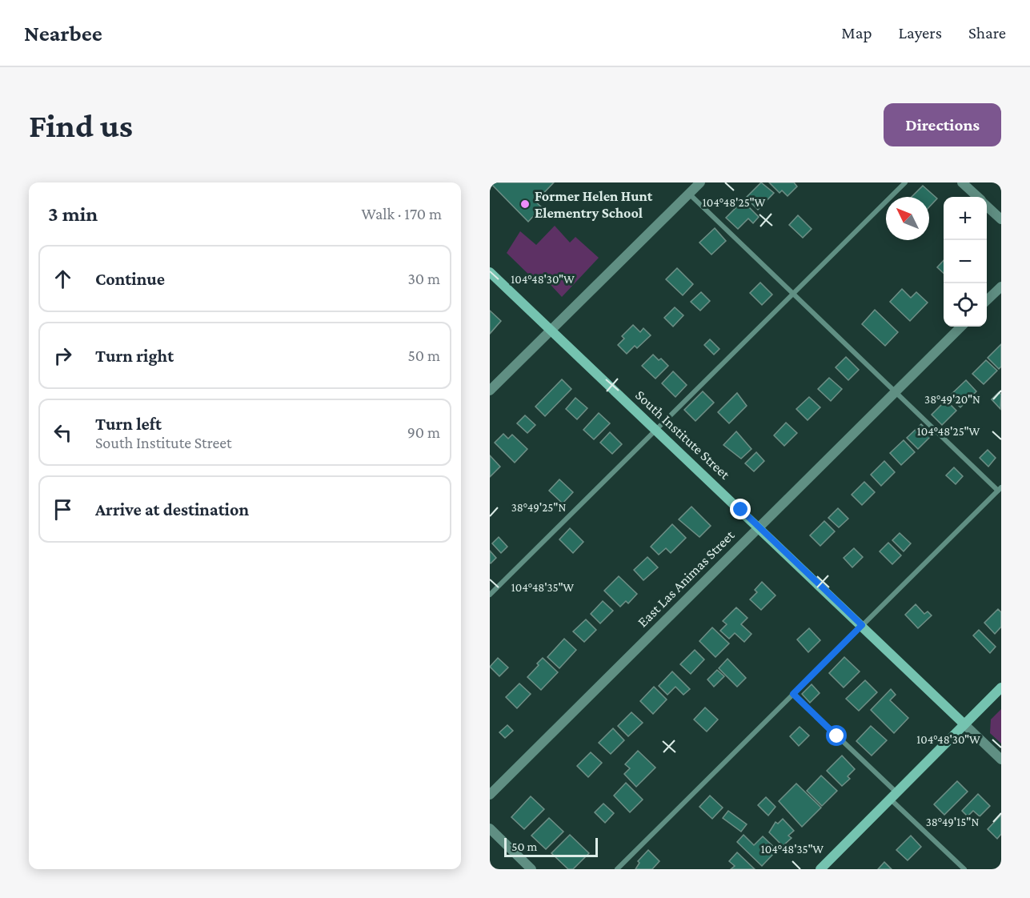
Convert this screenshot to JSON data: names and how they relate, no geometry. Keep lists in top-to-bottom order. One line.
{"streets":{"street":["South Institute Street","East Las Animas Street"]},"crossings":[["South Institute Street","East Las Animas Street"]],"places":["Former Helen Hunt Elementry School"],"scale_bar":"50 m","north":"top left","page":{"header":"Nearbee","nav":["Map","Layers","Share"],"buttons":"Directions","title":"Find us","heading":["3 min","Walk · 170 m"],"map_buttons":["+","−"],"list":[["Continue","30 m"],["Turn right","50 m"],["Turn left","South Institute Street","90 m"],"Arrive at destination"],"scale":"50 m"},"coordinates":["104°48'25\"W","104°48'30\"W","38°49'20\"N","38°49'25\"N","104°48'35\"W","38°49'15\"N"]}
